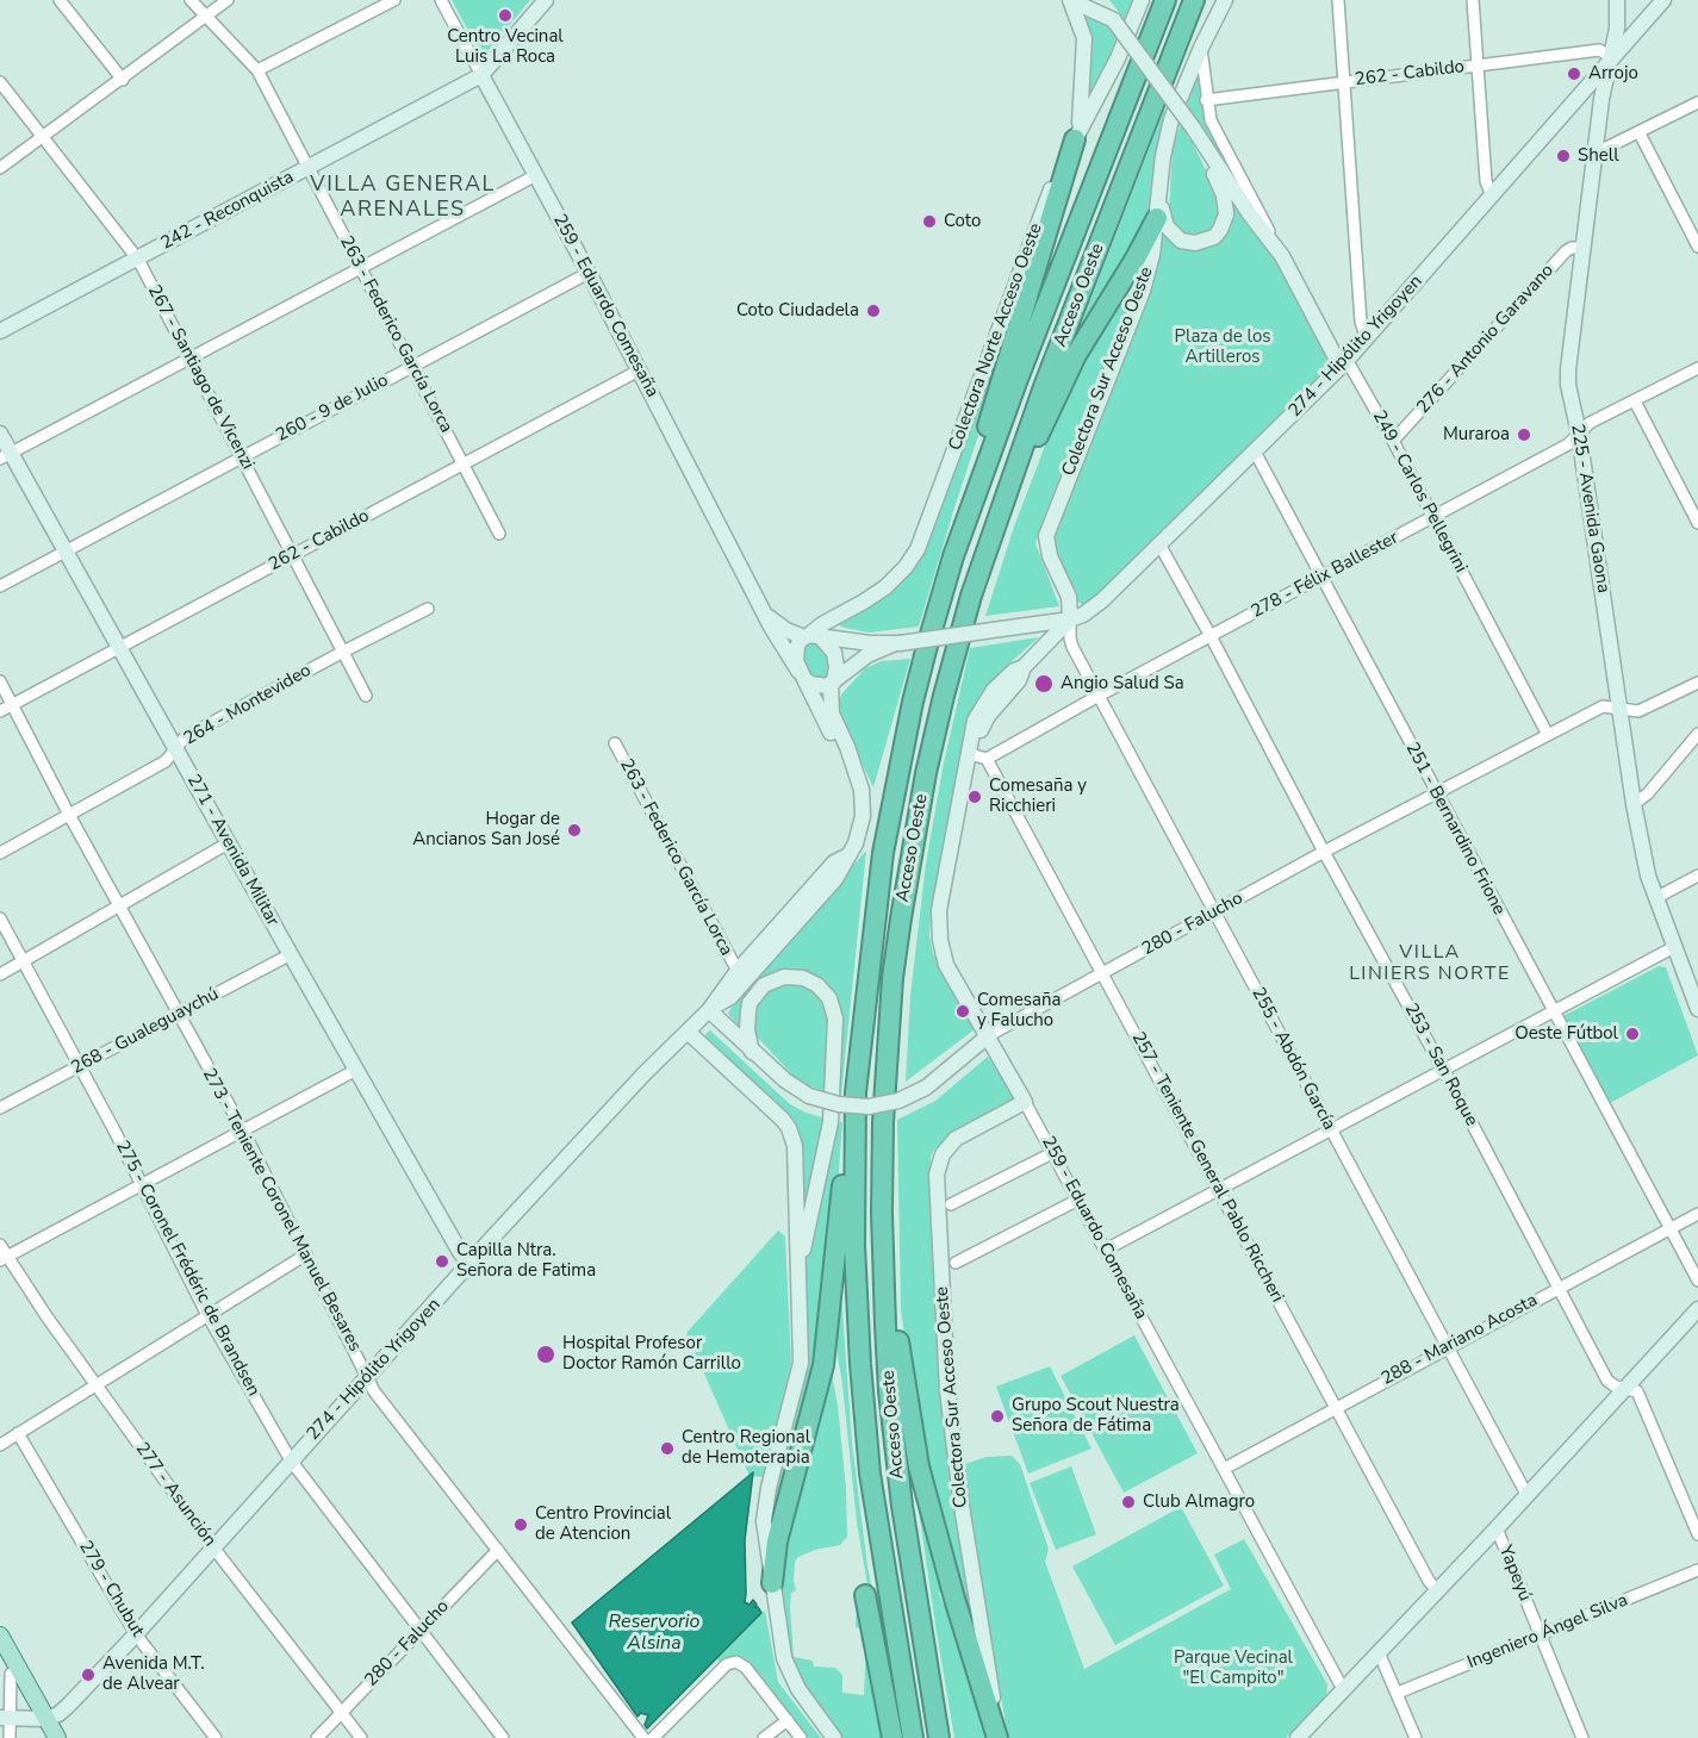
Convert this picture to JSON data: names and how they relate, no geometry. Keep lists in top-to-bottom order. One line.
{"streets":{"highway":["Acceso Oeste"],"street":["262 - Cabildo","242 - Reconquista","259 - Eduardo Comesaña","263 - Federico García Lorca","Colectora Norte Acceso Oeste","276 - Antonio Garavano","274 - Hipólito Yrigoyen","Colectora Sur Acceso Oeste","267 - Santiago de Vicenzi","260 - 9 de Julio","249 - Carlos Pellegrini","225 - Avenida Gaona","278 - Félix Ballester","264 - Montevideo","251 - Bernardino Frione","271 - Avenida Militar","280 - Falucho","268 - Gualeguaychú","255 - Abdón García","253 - San Roque","257 - Teniente General Pablo Riccheri","273 - Teniente Coronel Manuel Besares","275 - Coronel Frédéric de Brandsen","288 - Mariano Acosta","277 - Asunción","Yapeyú","279 - Chubut","Ingeniero Ángel Silva"]},"crossings":[["262 - Cabildo","259 - Eduardo Comesaña"],["262 - Cabildo","263 - Federico García Lorca"],["262 - Cabildo","274 - Hipólito Yrigoyen"],["262 - Cabildo","267 - Santiago de Vicenzi"],["262 - Cabildo","249 - Carlos Pellegrini"],["262 - Cabildo","225 - Avenida Gaona"],["262 - Cabildo","271 - Avenida Militar"],["262 - Cabildo","273 - Teniente Coronel Manuel Besares"],["242 - Reconquista","259 - Eduardo Comesaña"],["242 - Reconquista","263 - Federico García Lorca"],["242 - Reconquista","267 - Santiago de Vicenzi"],["259 - Eduardo Comesaña","Colectora Norte Acceso Oeste"],["259 - Eduardo Comesaña","274 - Hipólito Yrigoyen"],["259 - Eduardo Comesaña","Colectora Sur Acceso Oeste"],["259 - Eduardo Comesaña","260 - 9 de Julio"],["259 - Eduardo Comesaña","280 - Falucho"],["259 - Eduardo Comesaña","288 - Mariano Acosta"],["263 - Federico García Lorca","274 - Hipólito Yrigoyen"],["263 - Federico García Lorca","260 - 9 de Julio"],["276 - Antonio Garavano","249 - Carlos Pellegrini"],["276 - Antonio Garavano","225 - Avenida Gaona"],["274 - Hipólito Yrigoyen","Colectora Sur Acceso Oeste"],["274 - Hipólito Yrigoyen","249 - Carlos Pellegrini"],["274 - Hipólito Yrigoyen","225 - Avenida Gaona"],["274 - Hipólito Yrigoyen","251 - Bernardino Frione"],["274 - Hipólito Yrigoyen","271 - Avenida Militar"],["274 - Hipólito Yrigoyen","280 - Falucho"],["274 - Hipólito Yrigoyen","255 - Abdón García"],["274 - Hipólito Yrigoyen","253 - San Roque"],["274 - Hipólito Yrigoyen","273 - Teniente Coronel Manuel Besares"],["274 - Hipólito Yrigoyen","275 - Coronel Frédéric de Brandsen"],["274 - Hipólito Yrigoyen","277 - Asunción"],["274 - Hipólito Yrigoyen","279 - Chubut"],["Colectora Sur Acceso Oeste","249 - Carlos Pellegrini"],["Colectora Sur Acceso Oeste","255 - Abdón García"],["267 - Santiago de Vicenzi","260 - 9 de Julio"],["267 - Santiago de Vicenzi","264 - Montevideo"],["260 - 9 de Julio","271 - Avenida Militar"],["249 - Carlos Pellegrini","278 - Félix Ballester"],["249 - Carlos Pellegrini","280 - Falucho"],["225 - Avenida Gaona","278 - Félix Ballester"],["225 - Avenida Gaona","280 - Falucho"],["278 - Félix Ballester","251 - Bernardino Frione"],["278 - Félix Ballester","255 - Abdón García"],["278 - Félix Ballester","253 - San Roque"],["278 - Félix Ballester","257 - Teniente General Pablo Riccheri"],["264 - Montevideo","271 - Avenida Militar"],["264 - Montevideo","273 - Teniente Coronel Manuel Besares"],["251 - Bernardino Frione","280 - Falucho"],["251 - Bernardino Frione","288 - Mariano Acosta"],["271 - Avenida Militar","268 - Gualeguaychú"],["280 - Falucho","255 - Abdón García"],["280 - Falucho","253 - San Roque"],["280 - Falucho","257 - Teniente General Pablo Riccheri"],["280 - Falucho","273 - Teniente Coronel Manuel Besares"],["280 - Falucho","275 - Coronel Frédéric de Brandsen"],["280 - Falucho","277 - Asunción"],["268 - Gualeguaychú","273 - Teniente Coronel Manuel Besares"],["268 - Gualeguaychú","275 - Coronel Frédéric de Brandsen"],["255 - Abdón García","288 - Mariano Acosta"],["253 - San Roque","288 - Mariano Acosta"],["257 - Teniente General Pablo Riccheri","288 - Mariano Acosta"],["Yapeyú","Ingeniero Ángel Silva"]],"districts":["VILLA GENERAL ARENALES","VILLA LINIERS NORTE"],"water":["Reservorio Alsina"],"parks":["Plaza de los Artilleros","Parque Vecinal \"El Campito\""],"places":["Centro Vecinal Luis La Roca","Arrojo","Shell","Coto","Coto Ciudadela","Muraroa","Angio Salud Sa","Comesaña y Ricchieri","Hogar de Ancianos San José","Comesaña y Falucho","Oeste Fútbol","Capilla Ntra. Señora de Fatima","Hospital Profesor Doctor Ramón Carrillo","Grupo Scout Nuestra Señora de Fátima","Centro Regional de Hemoterapia","Club Almagro","Centro Provincial de Atencion","Avenida M.T. de Alvear"]}
